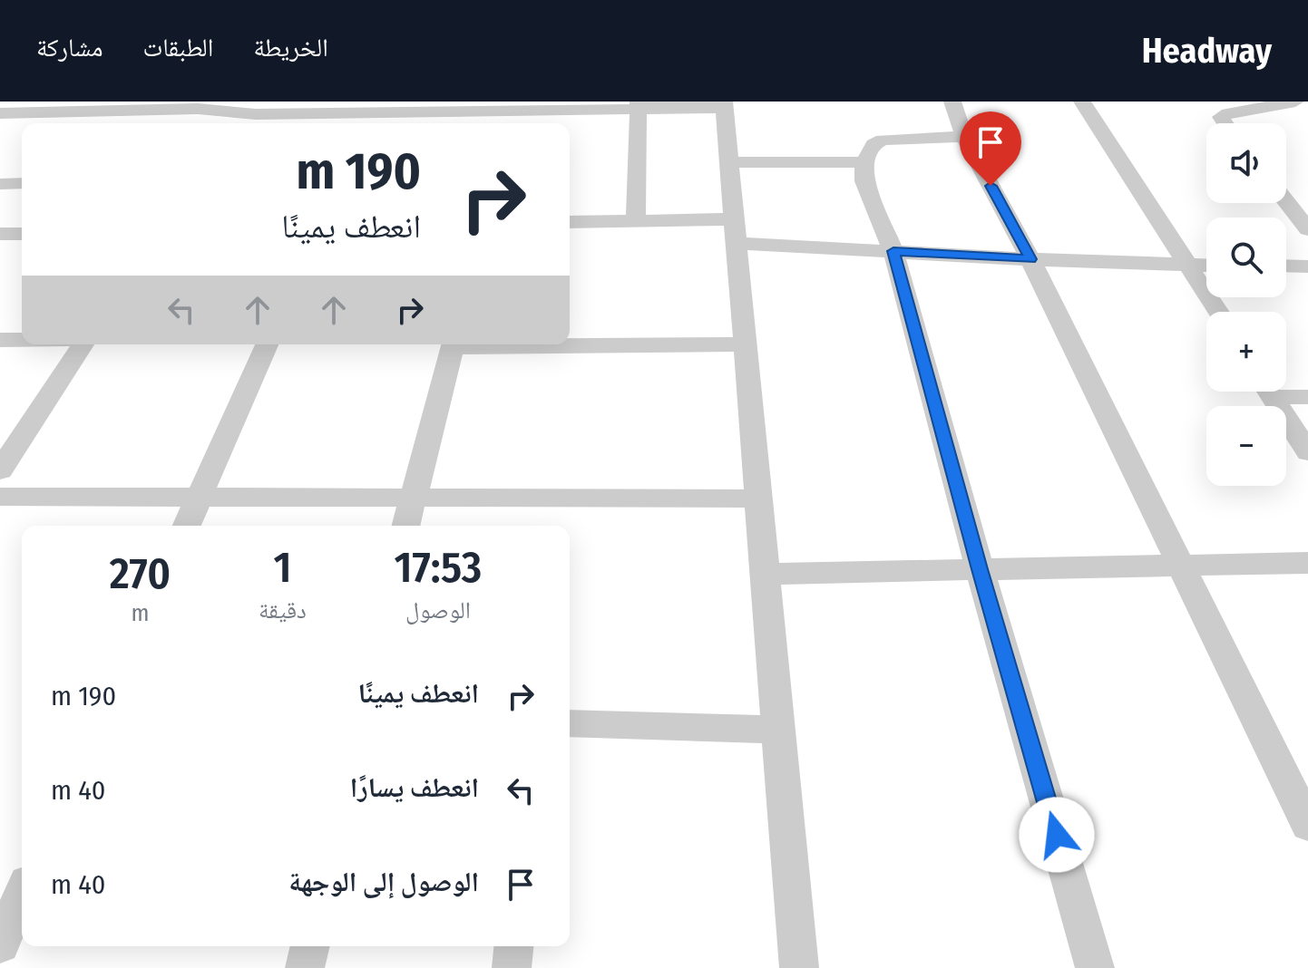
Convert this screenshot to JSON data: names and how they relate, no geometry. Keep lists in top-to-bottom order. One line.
{"page":{"header":"Headway","nav":["الخريطة","الطبقات","مشاركة"],"map_buttons":["+","−"],"turn":["190 m","انعطف يمينًا"],"eta":["17:53","الوصول","1","دقيقة","270","m"],"list":[{"name":"انعطف يمينًا","value":"190 m"},{"name":"انعطف يسارًا","value":"40 m"},{"name":"الوصول إلى الوجهة","value":"40 m"}]}}
